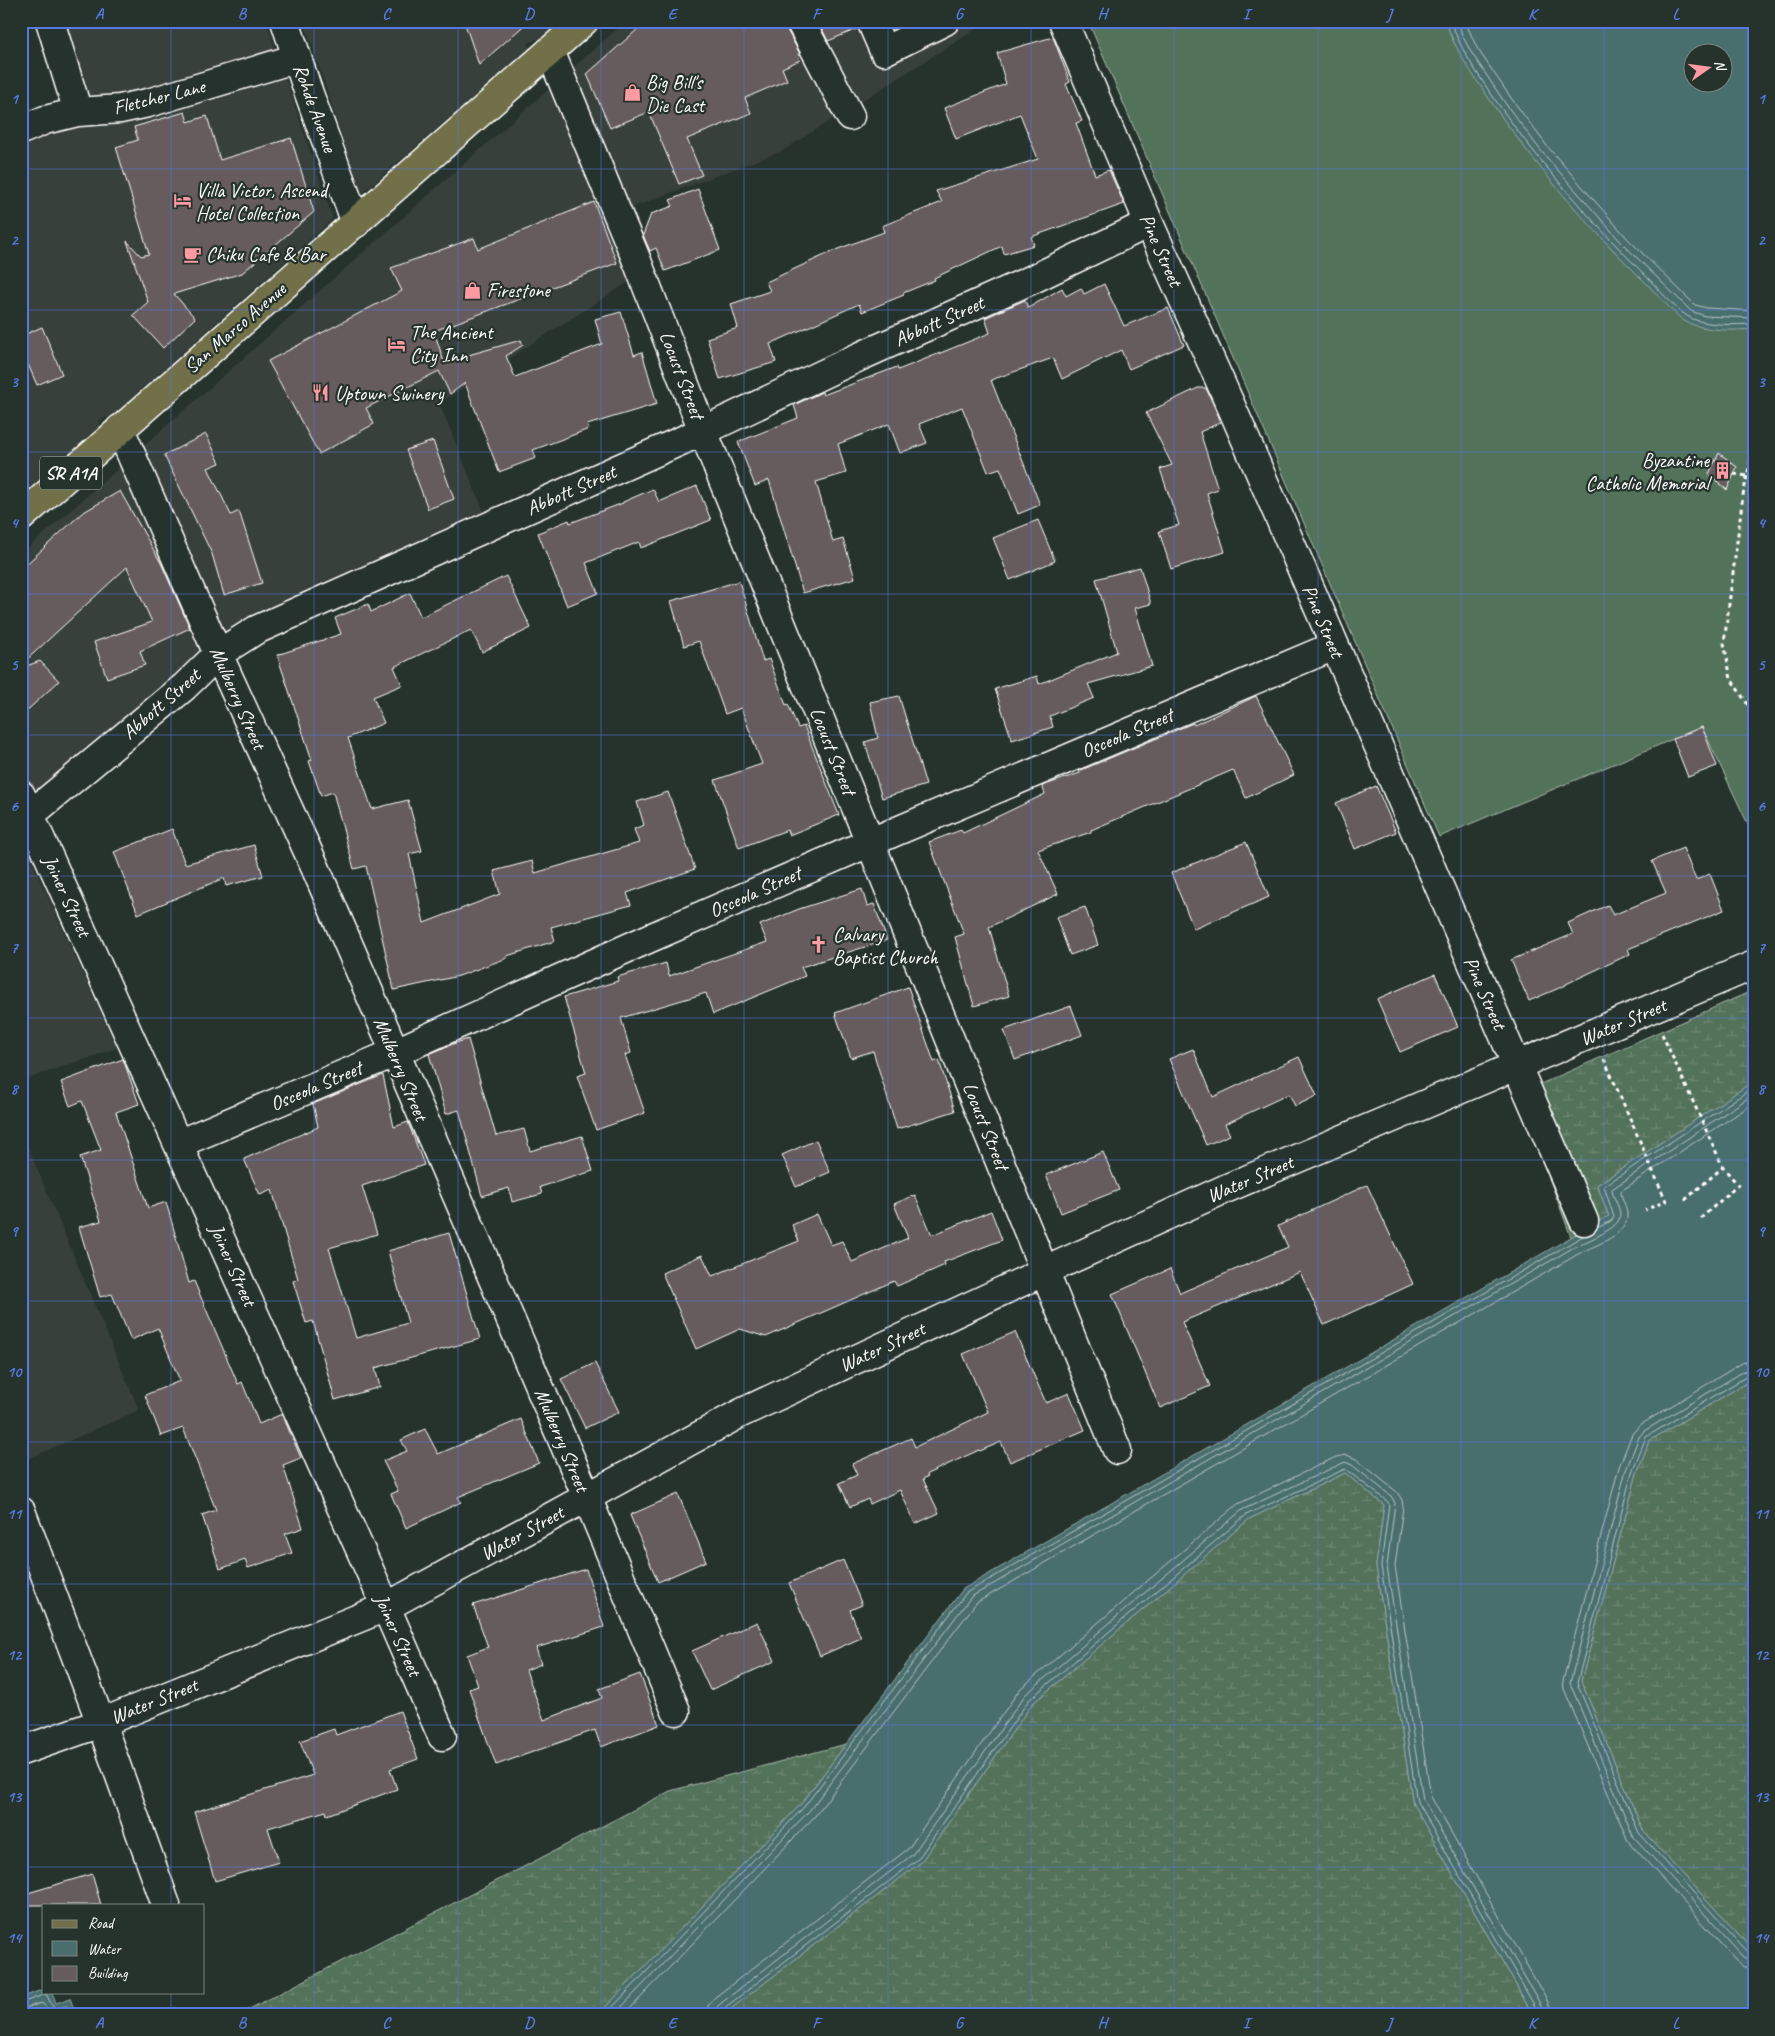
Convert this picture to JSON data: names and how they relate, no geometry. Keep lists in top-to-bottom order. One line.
{"streets":{"main road":["San Marco Avenue","SR A1A"],"street":["Fletcher Lane","Rohde Avenue","Pine Street","Abbott Street","Locust Street","Mulberry Street","Osceola Street","Joiner Street","Water Street"]},"crossings":[["Fletcher Lane","Rohde Avenue"],["Rohde Avenue","San Marco Avenue"],["Pine Street","Abbott Street"],["Pine Street","Osceola Street"],["Pine Street","Water Street"],["Abbott Street","Locust Street"],["Abbott Street","Mulberry Street"],["Abbott Street","Joiner Street"],["San Marco Avenue","Locust Street"],["San Marco Avenue","Mulberry Street"],["Locust Street","Osceola Street"],["Locust Street","Water Street"],["Mulberry Street","Osceola Street"],["Mulberry Street","Water Street"],["Osceola Street","Joiner Street"],["Joiner Street","Water Street"]],"places":{"shop":["Big Bill's Die Cast","Firestone"],"hotel":["Villa Victor, Ascend Hotel Collection","The Ancient City Inn"],"cafe":["Chiku Cafe & Bar"],"restaurant":["Uptown Swinery"],"building":["Byzantine Catholic Memorial"],"church":["Calvary Baptist Church"]},"legend":["Road","Water","Building"],"north":"right","grid":{"columns":["A","B","C","D","E","F","G","H","I","J","K","L"],"rows":["1","2","3","4","5","6","7","8","9","10","11","12","13","14"]}}
